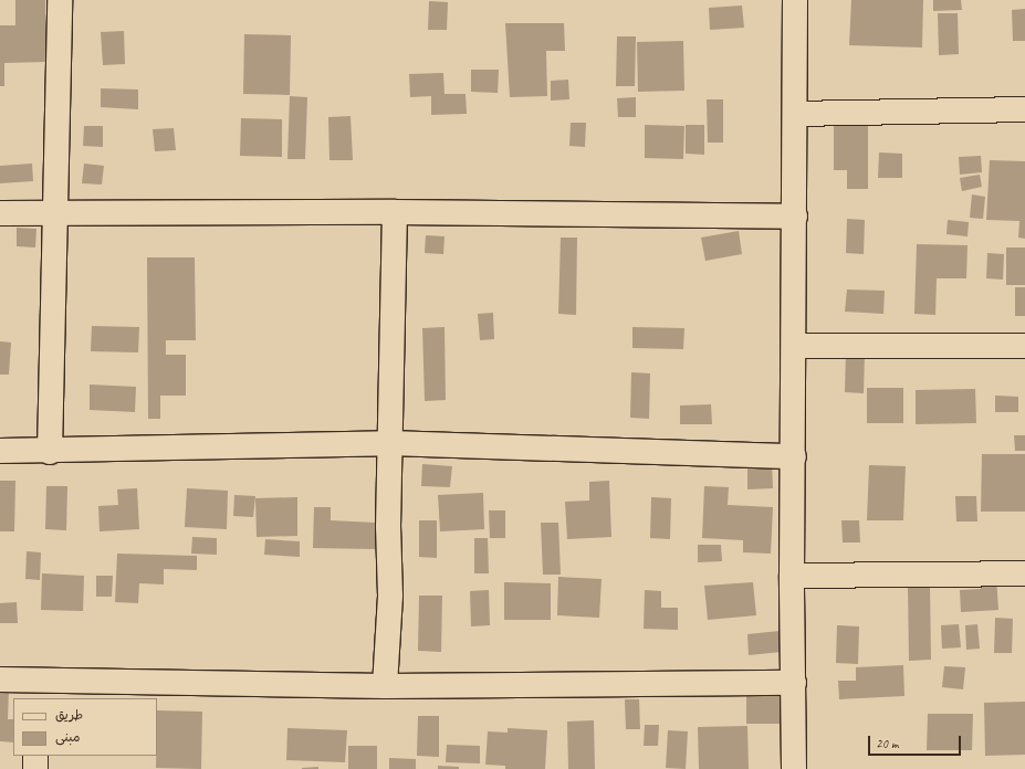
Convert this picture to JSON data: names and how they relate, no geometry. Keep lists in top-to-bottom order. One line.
{"legend":["طريق","مبنى"],"scale_bar":"20 m"}
